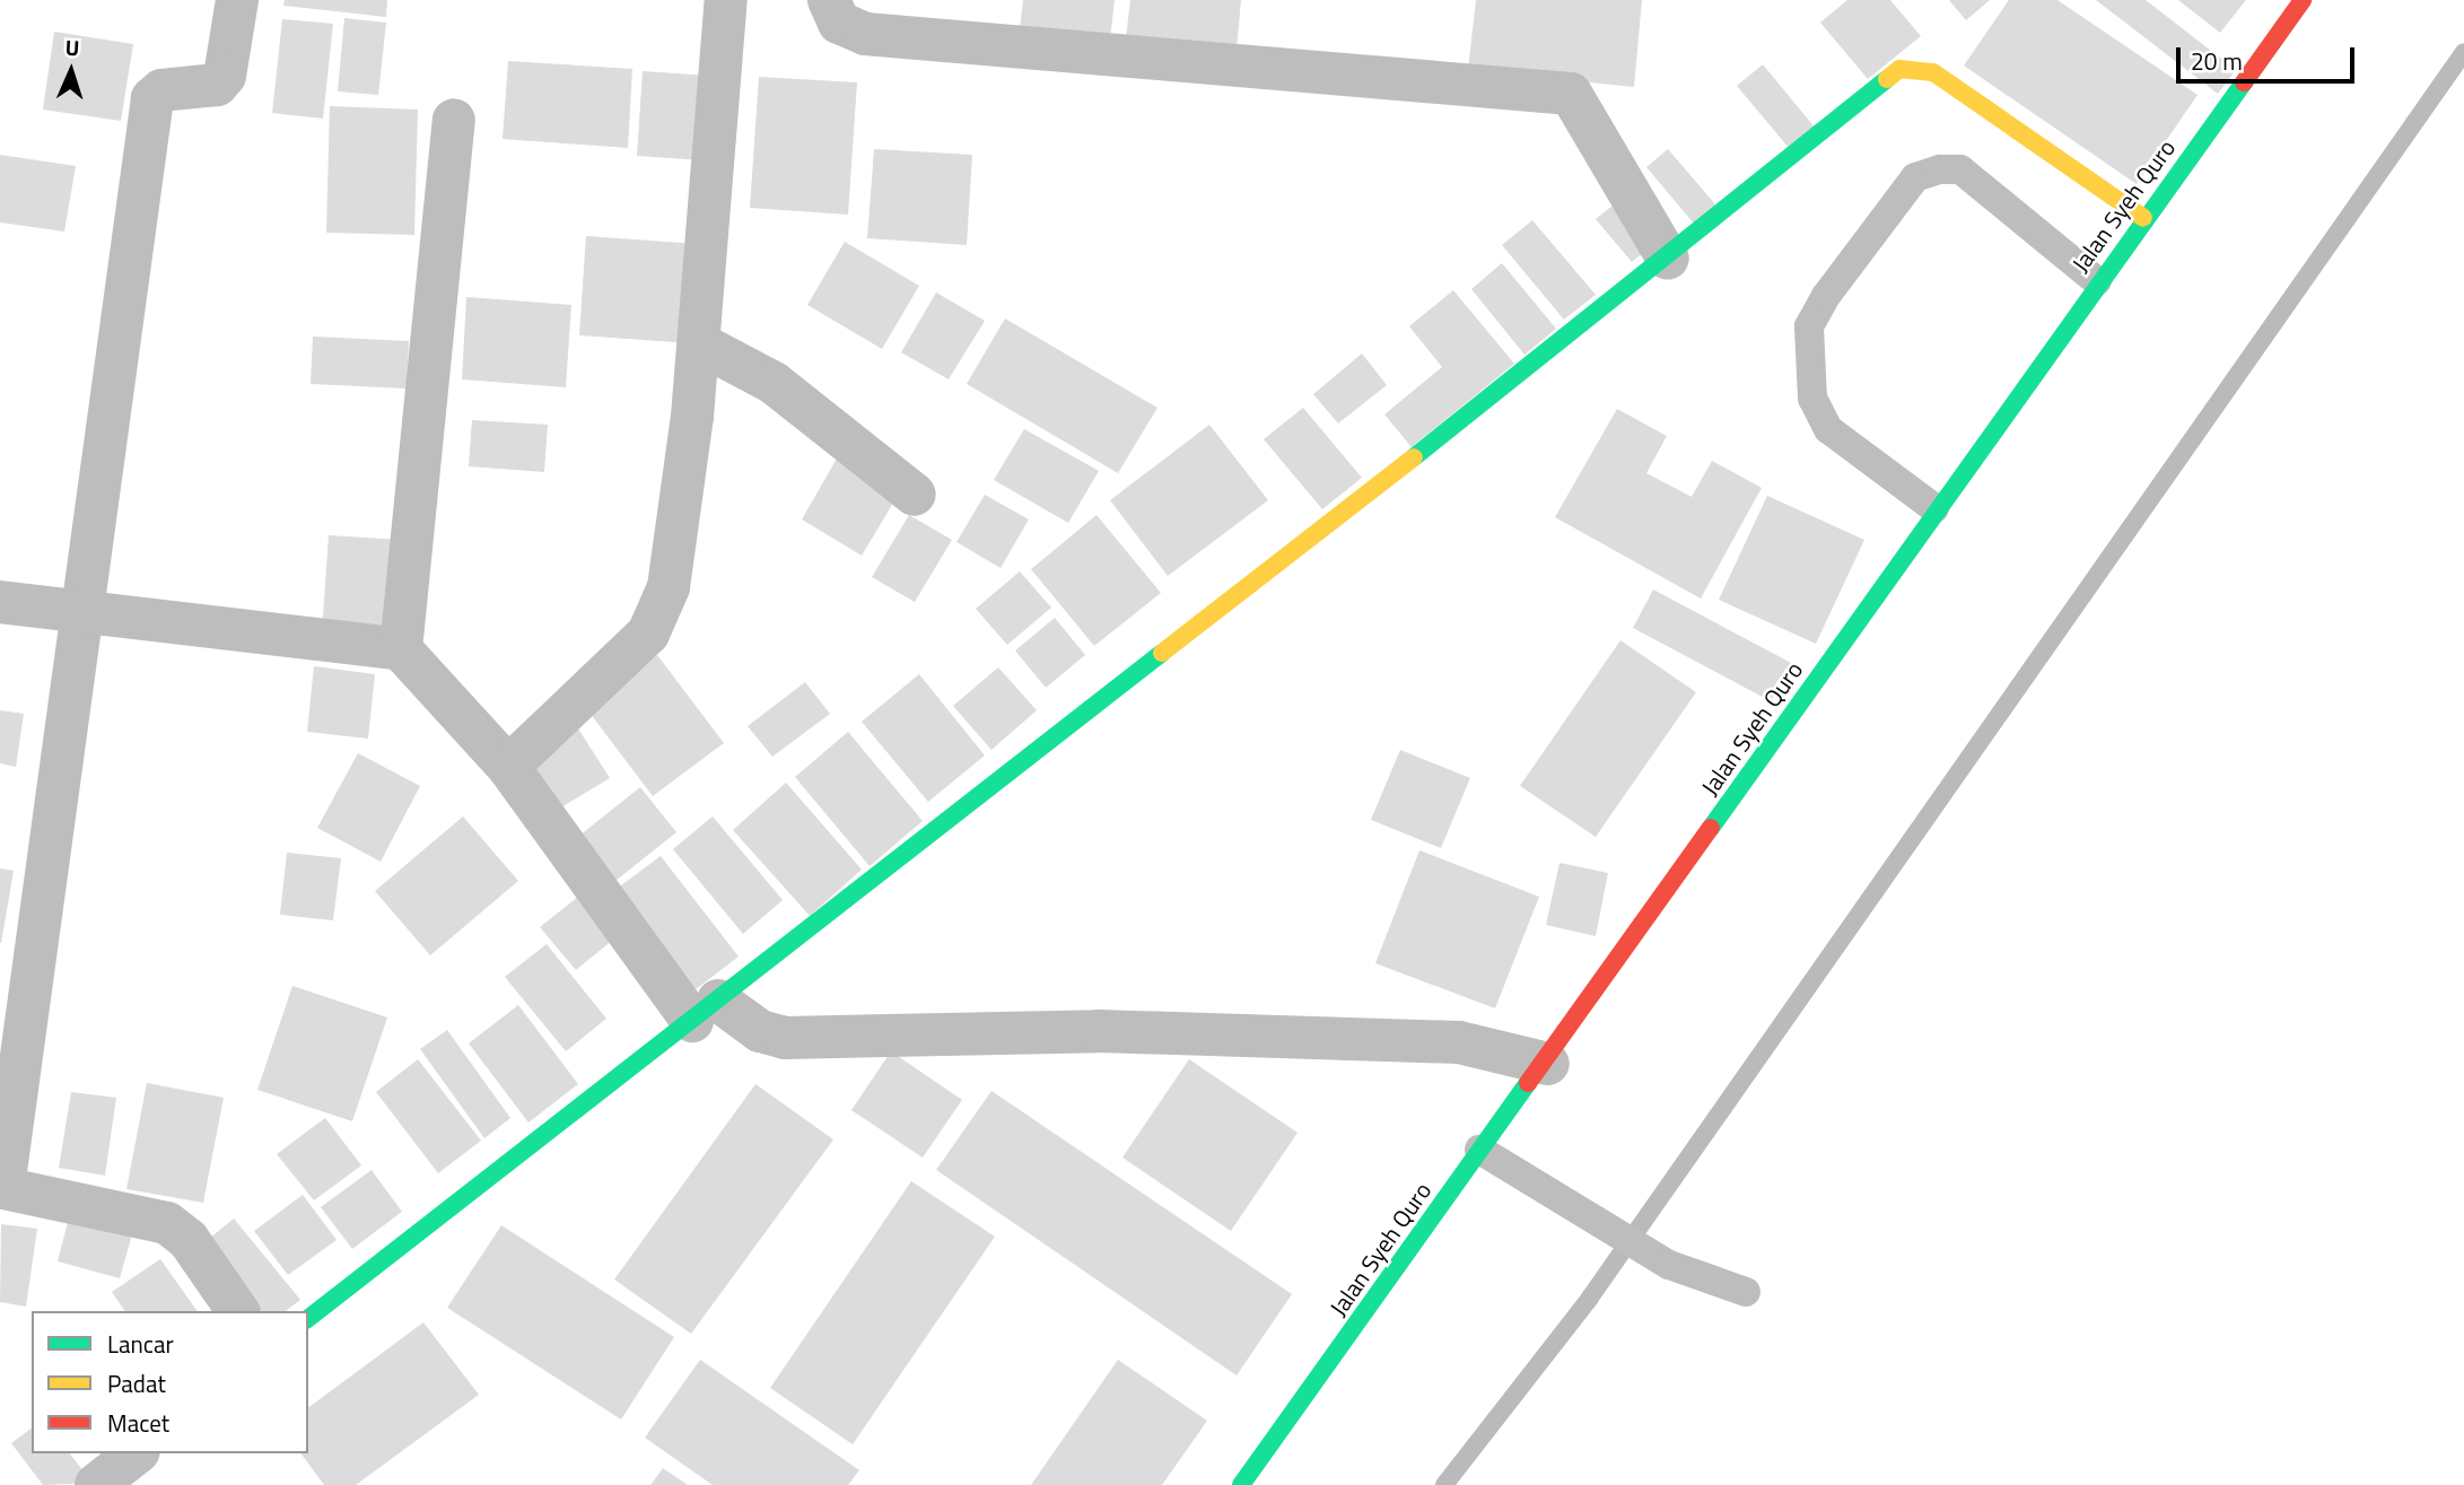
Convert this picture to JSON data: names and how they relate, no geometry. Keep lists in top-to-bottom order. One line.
{"streets":{"street":["Jalan Syeh Quro"]},"legend":["Lancar","Padat","Macet"],"scale_bar":"20 m","north":"top"}
